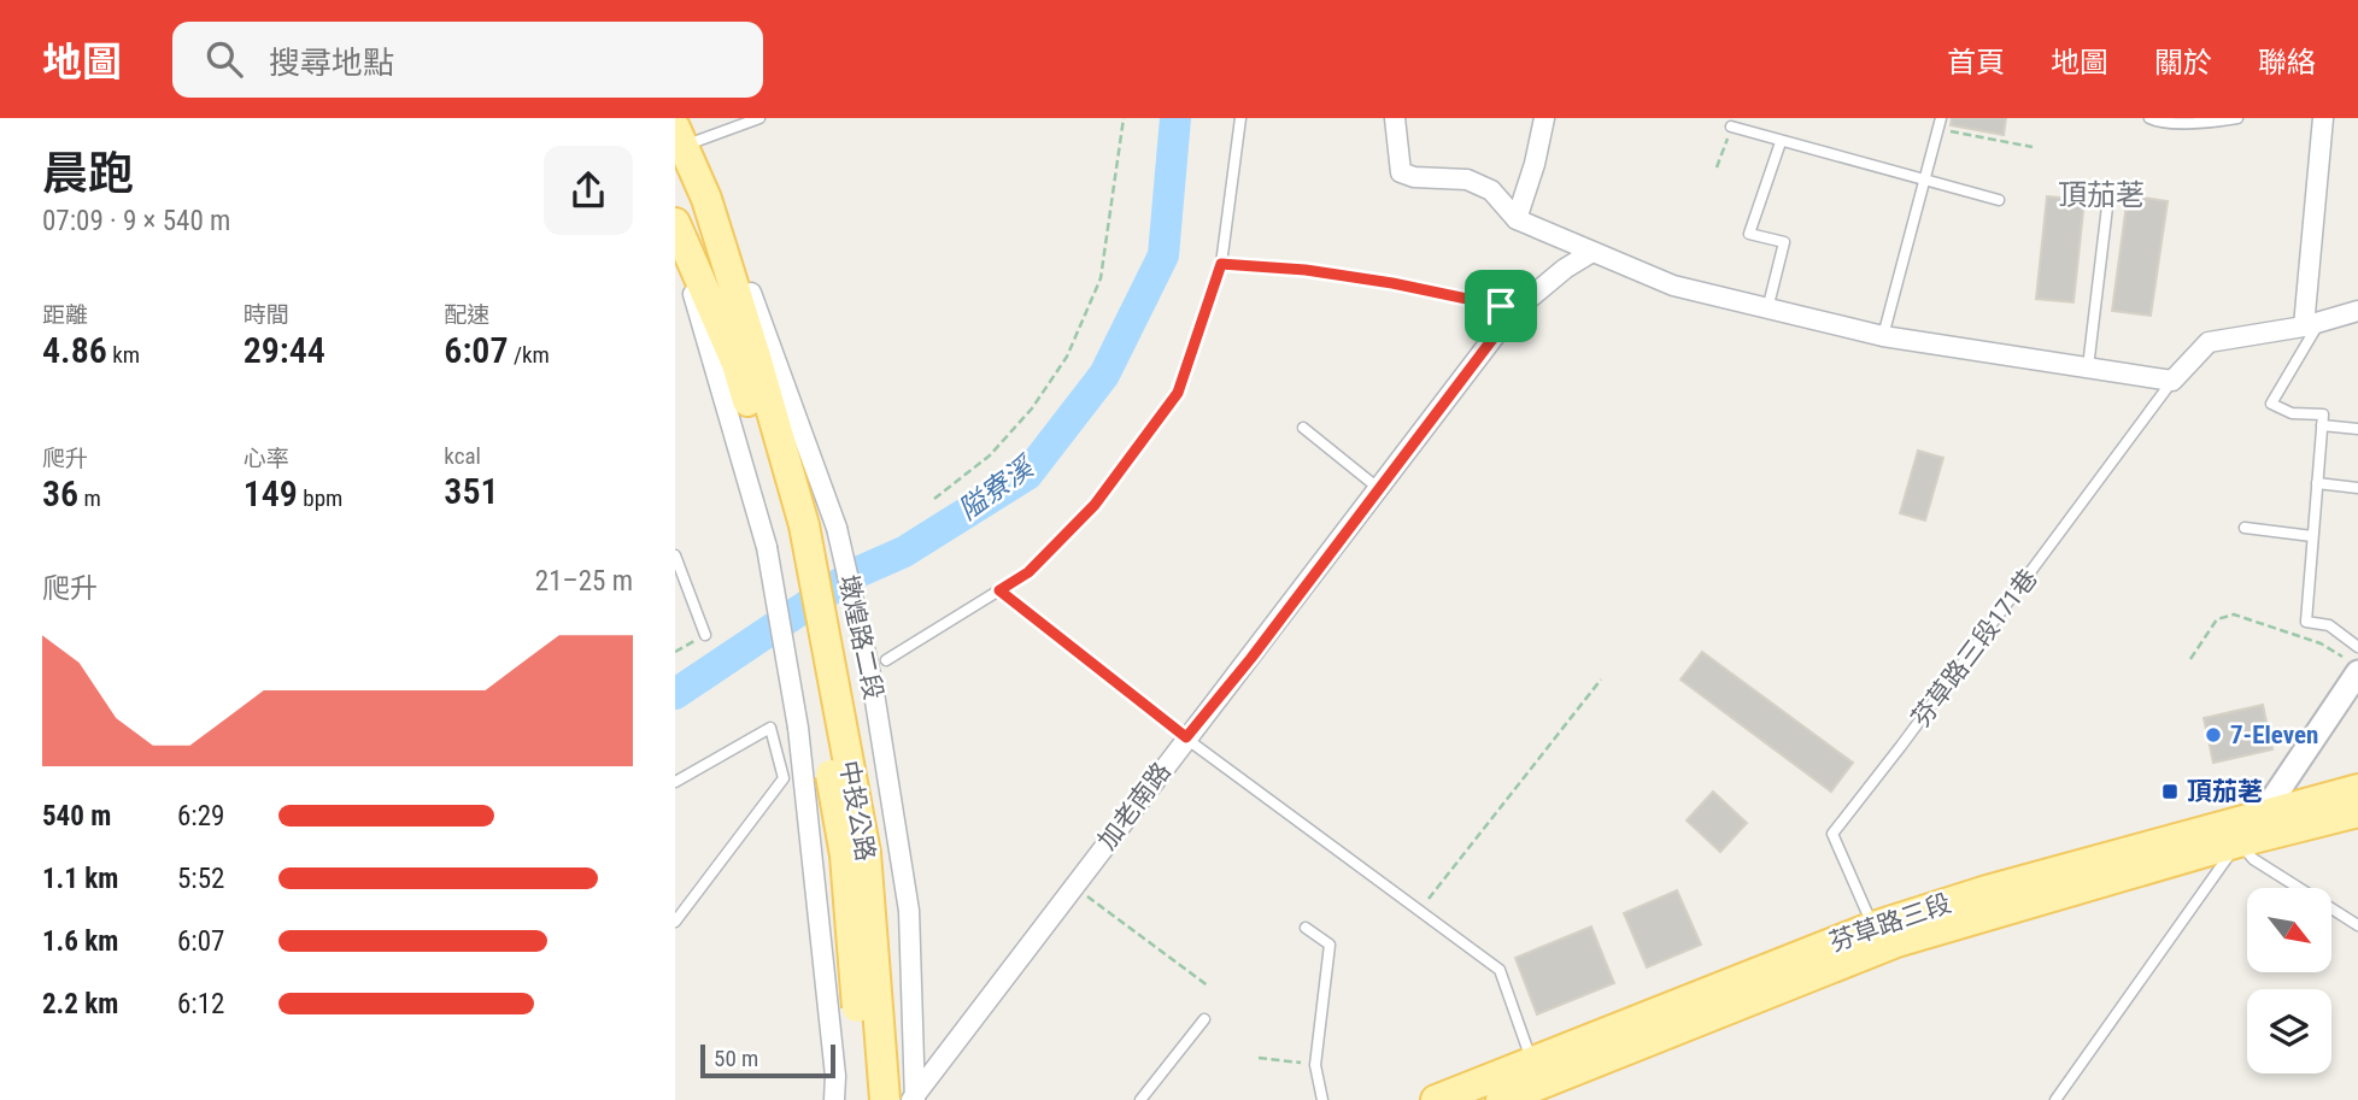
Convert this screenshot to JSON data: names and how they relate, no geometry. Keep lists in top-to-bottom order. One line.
{"streets":{"main road":["墩煌路二段","中投公路","芬草路三段"],"street":["加老南路"],"lane":["芬草路三段171巷"]},"crossings":[["墩煌路二段","加老南路"],["墩煌路二段","中投公路"],["芬草路三段171巷","芬草路三段"],["加老南路","中投公路"]],"districts":["頂茄荖"],"water":["隘寮溪"],"places":{"other":["7-Eleven"],"transit":["頂茄荖"]},"scale_bar":"50 m","north":"bottom right","page":{"header":"地圖","search":"搜尋地點","nav":["首頁","地圖","關於","聯絡"],"heading":["晨跑","07:09 · 9 × 540 m"],"stats":[["距離","4.86 km"],["時間","29:44"],["配速","6:07 /km"],["爬升","36 m"],["心率","149 bpm"],["kcal","351"]],"chart":["爬升","21–25 m"],"list":[{"name":"540 m","note":"6:29"},{"name":"1.1 km","note":"5:52"},{"name":"1.6 km","note":"6:07"},{"name":"2.2 km","note":"6:12"}],"scale":"50 m"}}
